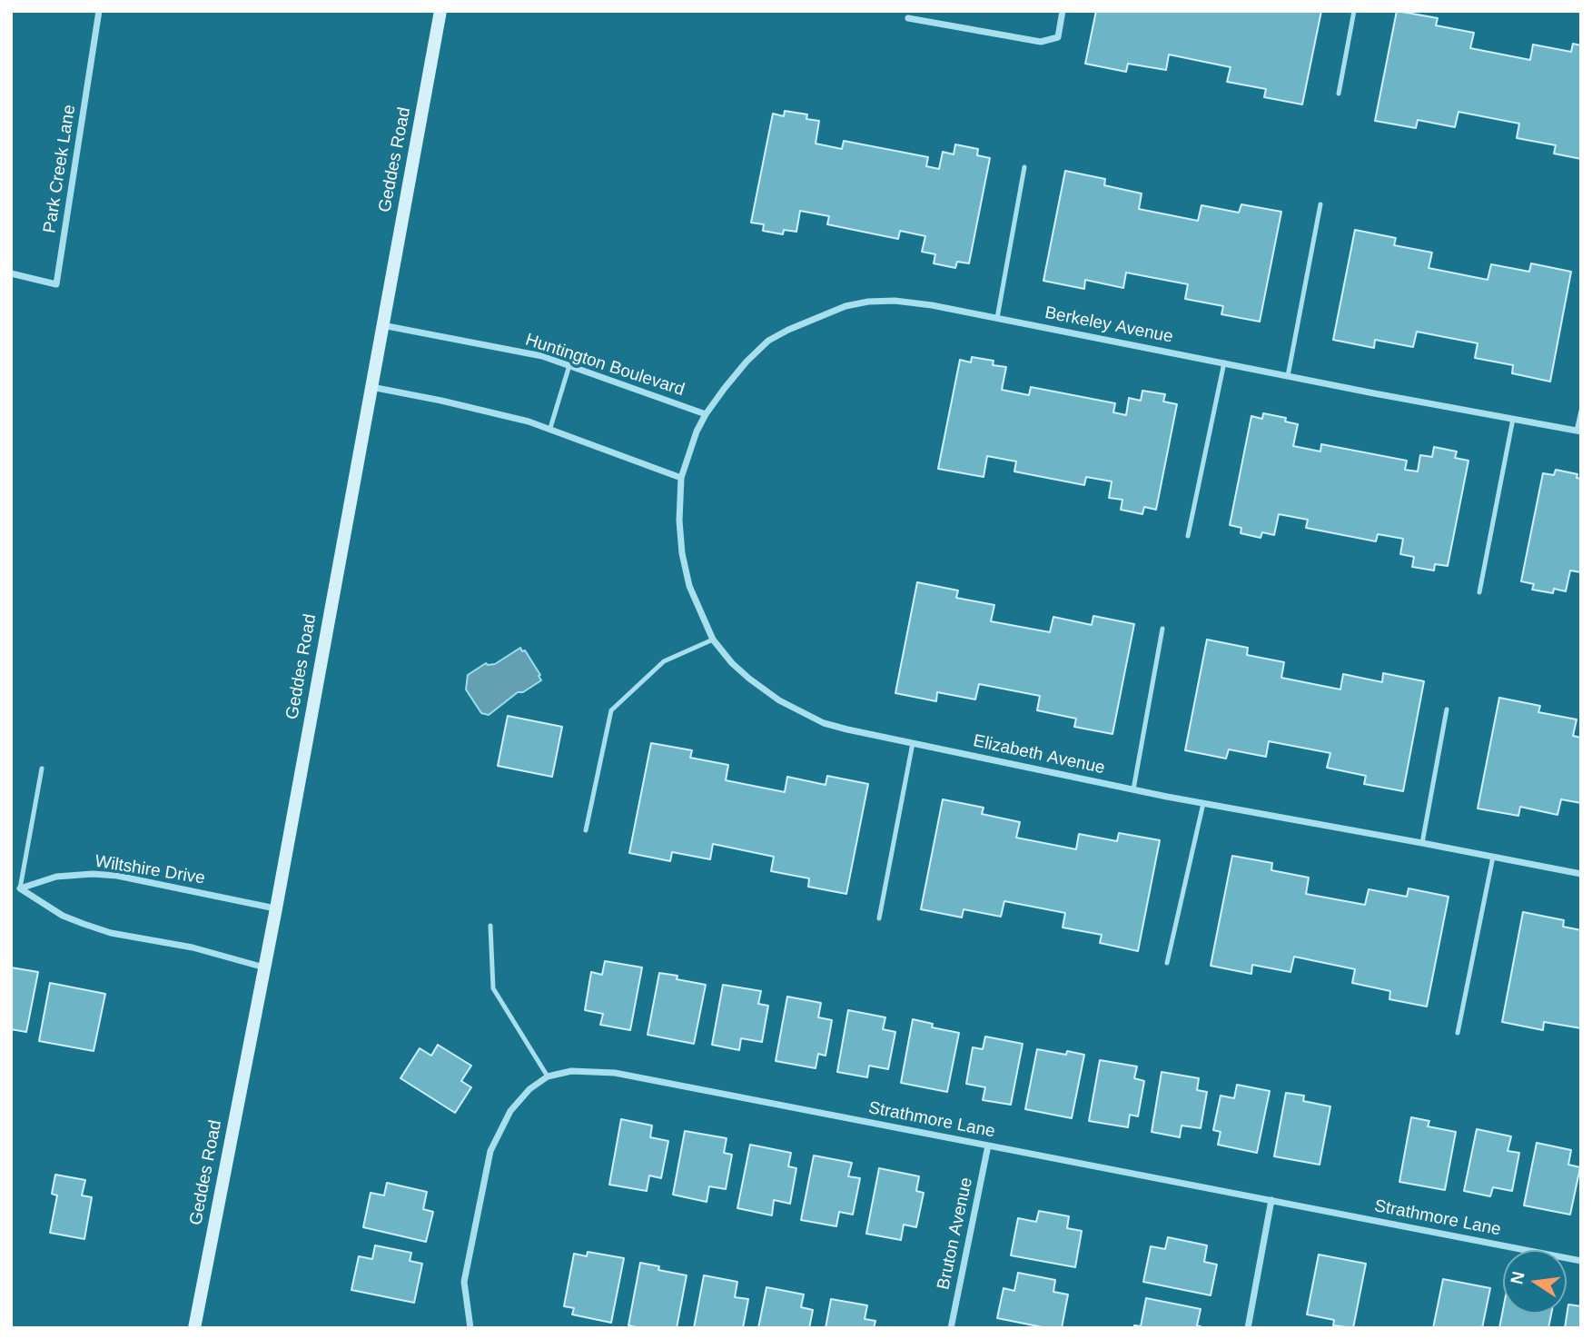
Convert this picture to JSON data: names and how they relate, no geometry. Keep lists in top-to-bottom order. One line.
{"streets":{"main road":["Geddes Road"],"street":["Park Creek Lane","Berkeley Avenue","Huntington Boulevard","Elizabeth Avenue","Wiltshire Drive","Strathmore Lane","Bruton Avenue"]},"crossings":[["Geddes Road","Huntington Boulevard"],["Geddes Road","Wiltshire Drive"],["Berkeley Avenue","Huntington Boulevard"],["Berkeley Avenue","Elizabeth Avenue"],["Strathmore Lane","Bruton Avenue"]],"north":"left"}
